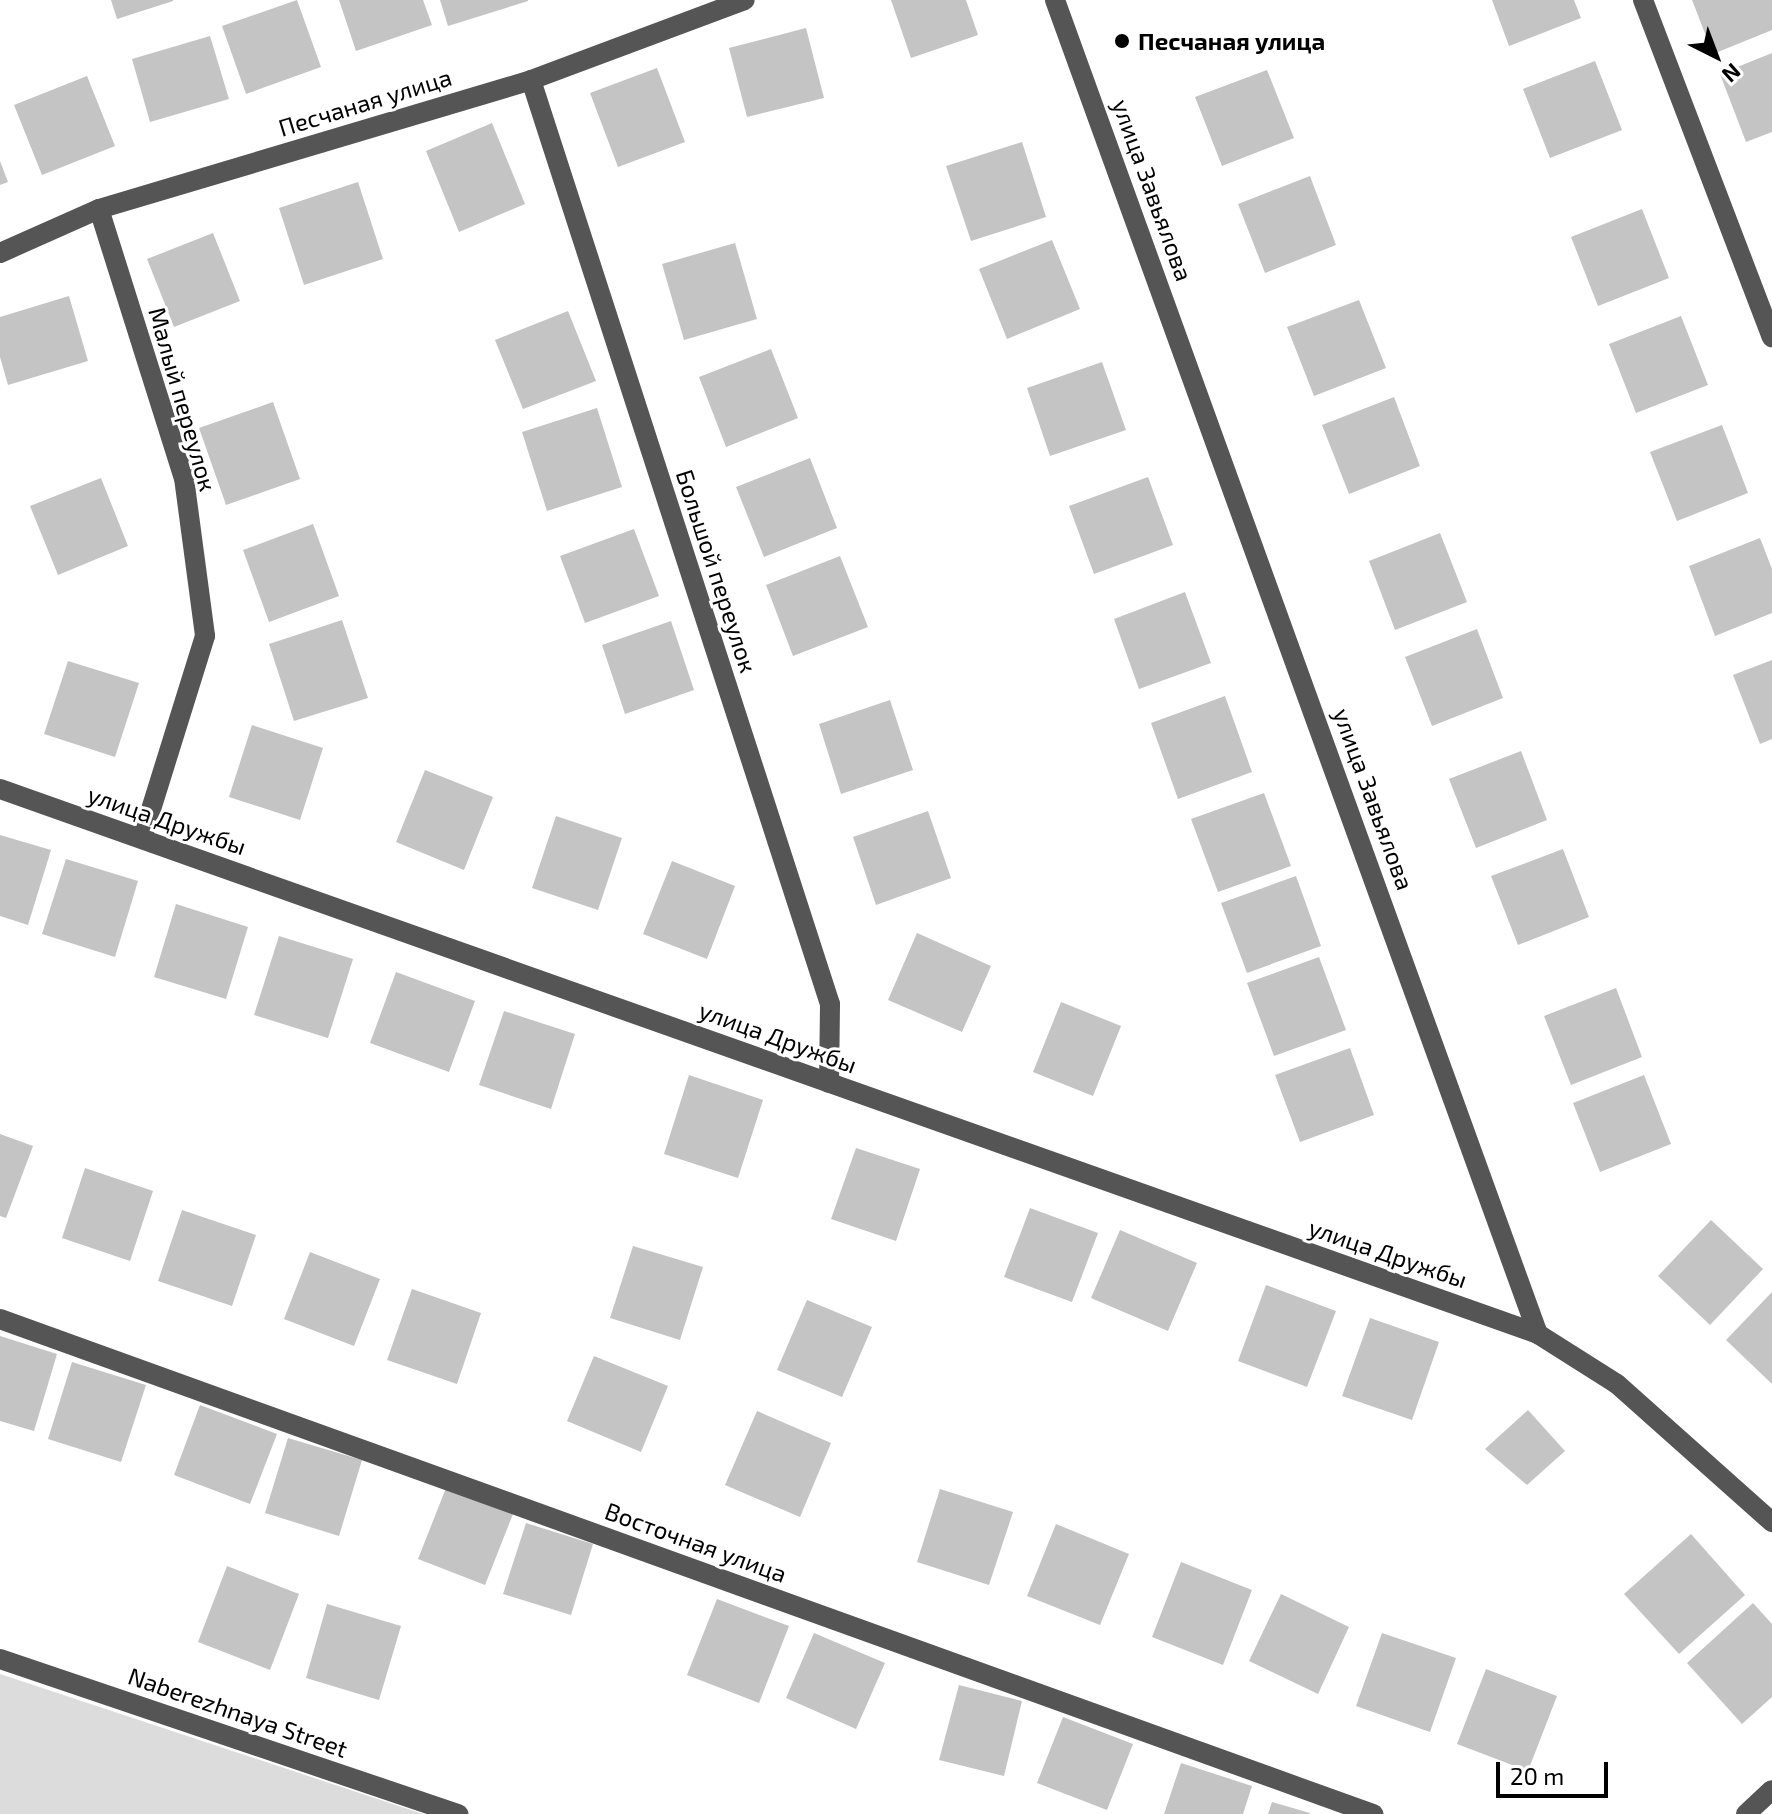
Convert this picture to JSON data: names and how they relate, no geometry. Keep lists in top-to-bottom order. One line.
{"streets":{"street":["Песчаная улица","улица Завьялова","Малый переулок","Большой переулок","улица Дружбы","Восточная улица","Naberezhnaya Street"]},"crossings":[["Песчаная улица","Малый переулок"],["Песчаная улица","Большой переулок"],["улица Завьялова","улица Дружбы"],["Малый переулок","улица Дружбы"],["Большой переулок","улица Дружбы"]],"places":["Песчаная улица"],"scale_bar":"20 m","north":"bottom right"}
